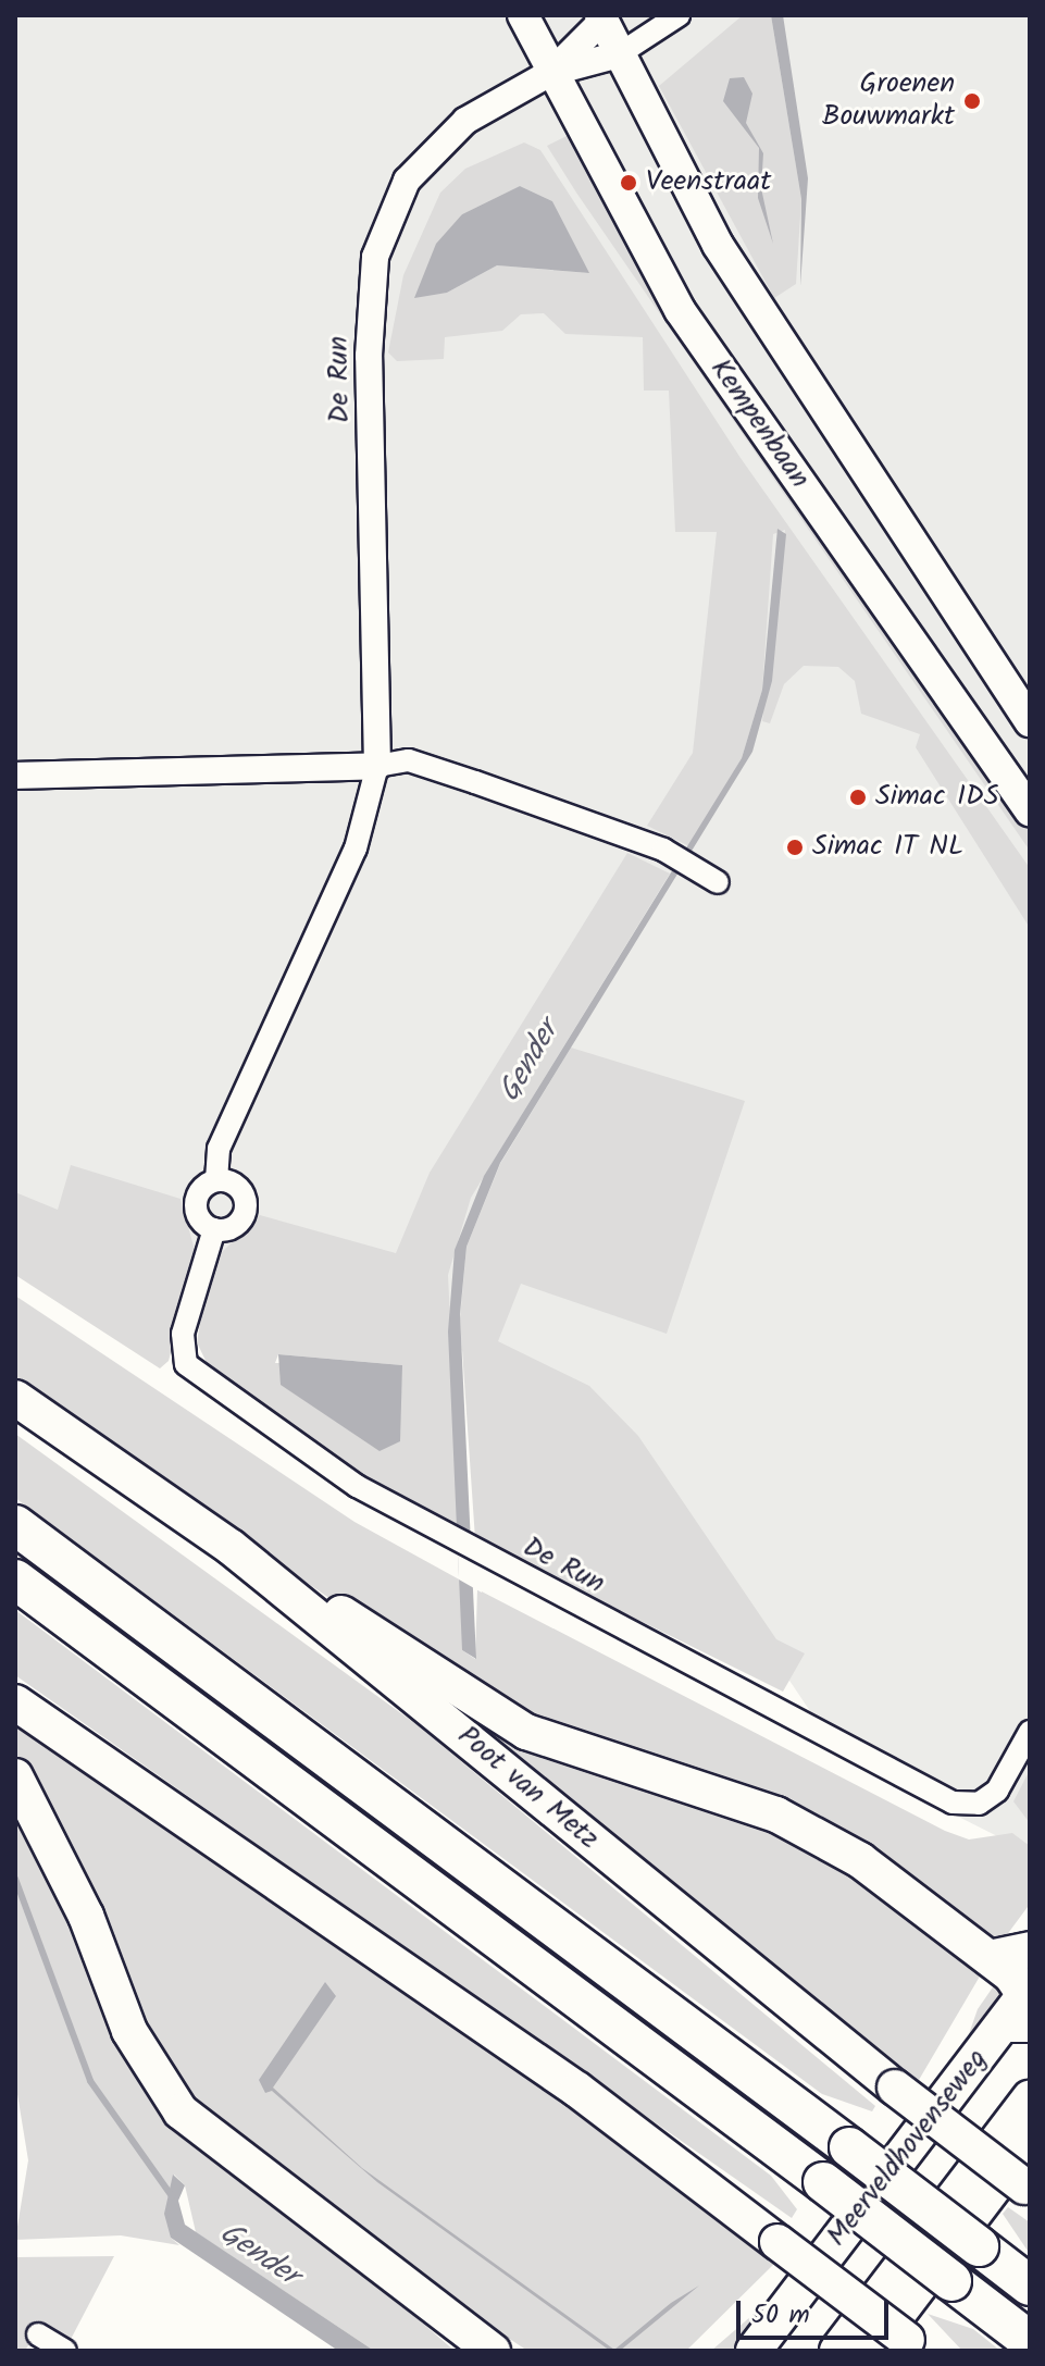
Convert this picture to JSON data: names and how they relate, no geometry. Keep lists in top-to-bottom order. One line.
{"streets":{"main road":["Kempenbaan","Poot van Metz","Meerveldhovenseweg"],"street":["De Run"]},"crossings":[["De Run","Kempenbaan"]],"water":["Gender"],"places":["Groenen Bouwmarkt","Veenstraat","Simac IDS","Simac IT NL"],"scale_bar":"50 m"}
